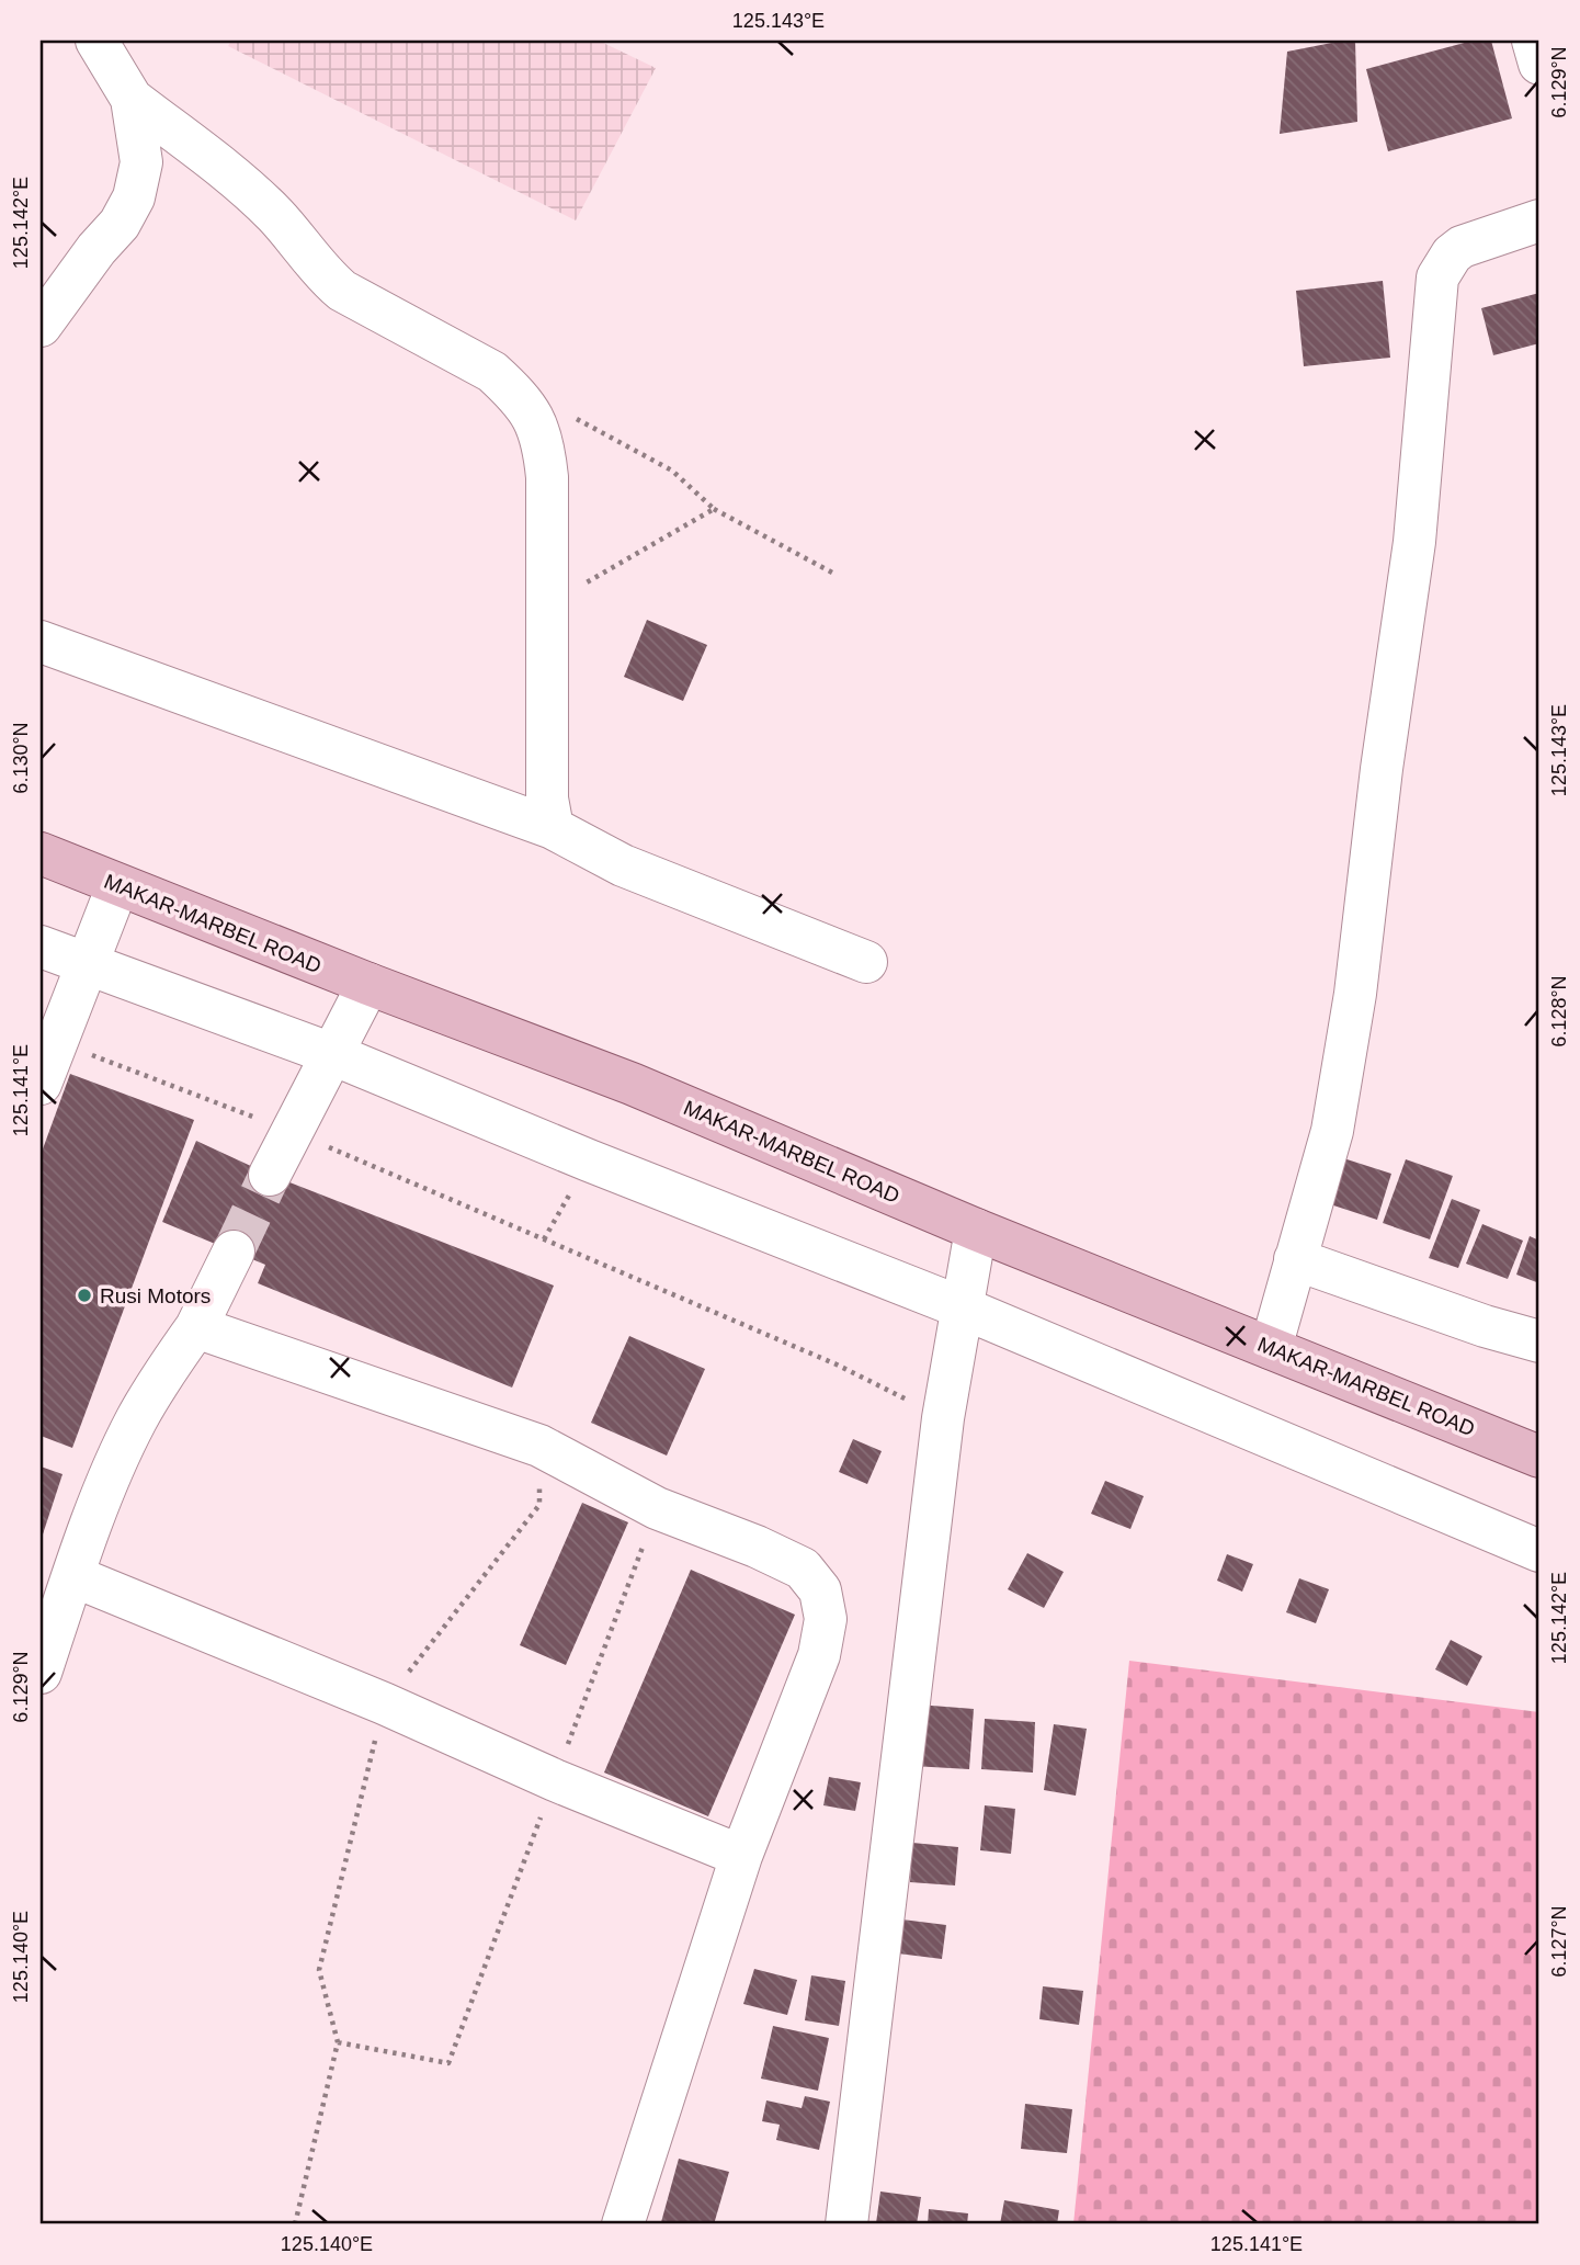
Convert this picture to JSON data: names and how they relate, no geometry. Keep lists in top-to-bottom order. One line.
{"streets":{"main road":["MAKAR-MARBEL ROAD"]},"places":["Rusi Motors"],"coordinates":["125.143°E","6.129°N","125.142°E","6.130°N","6.128°N","125.141°E","6.127°N","125.140°E"]}
